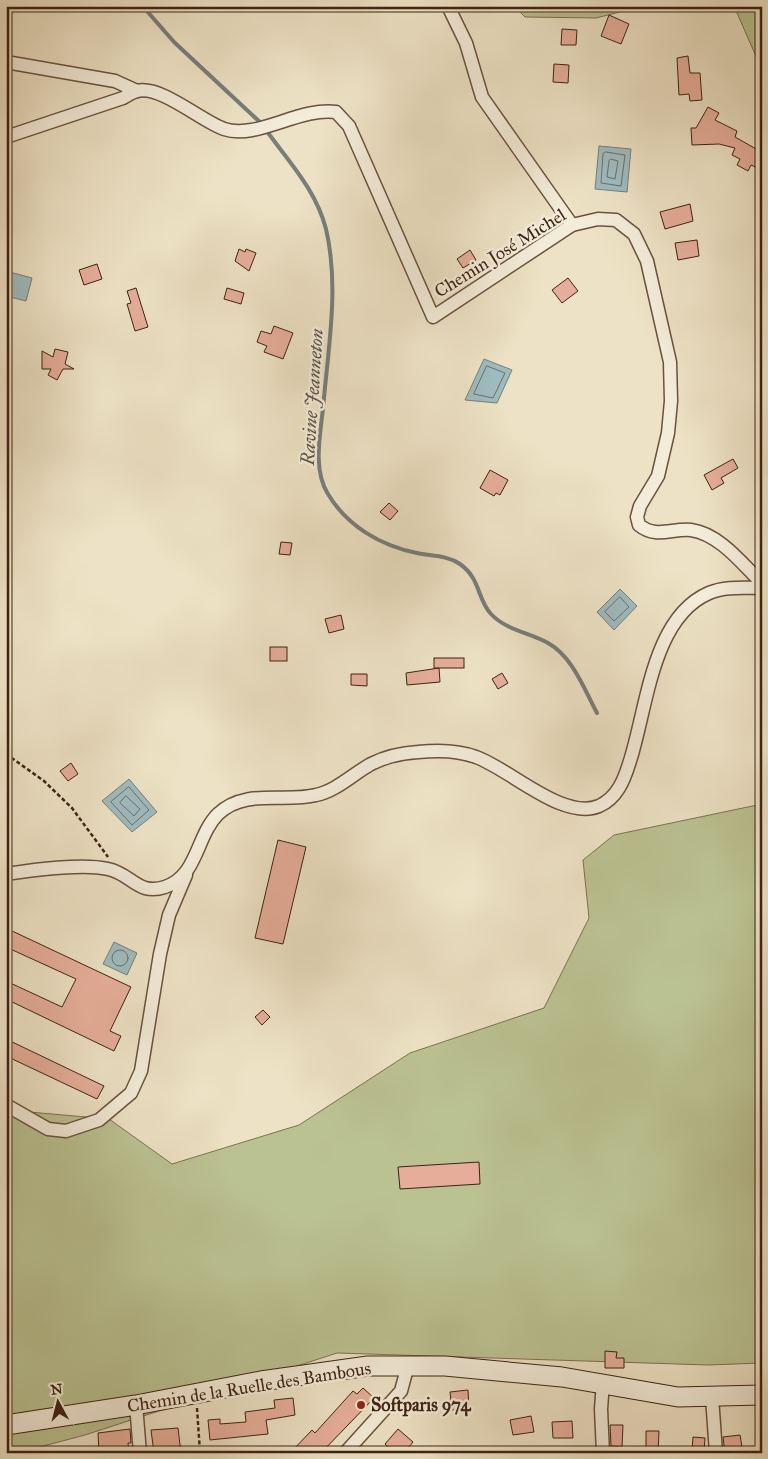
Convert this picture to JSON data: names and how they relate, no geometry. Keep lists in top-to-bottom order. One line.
{"streets":{"street":["Chemin José Michel","Chemin de la Ruelle des Bambous"]},"water":["Ravine Jeanneton"],"places":["Softparis 974"],"north":"top"}
